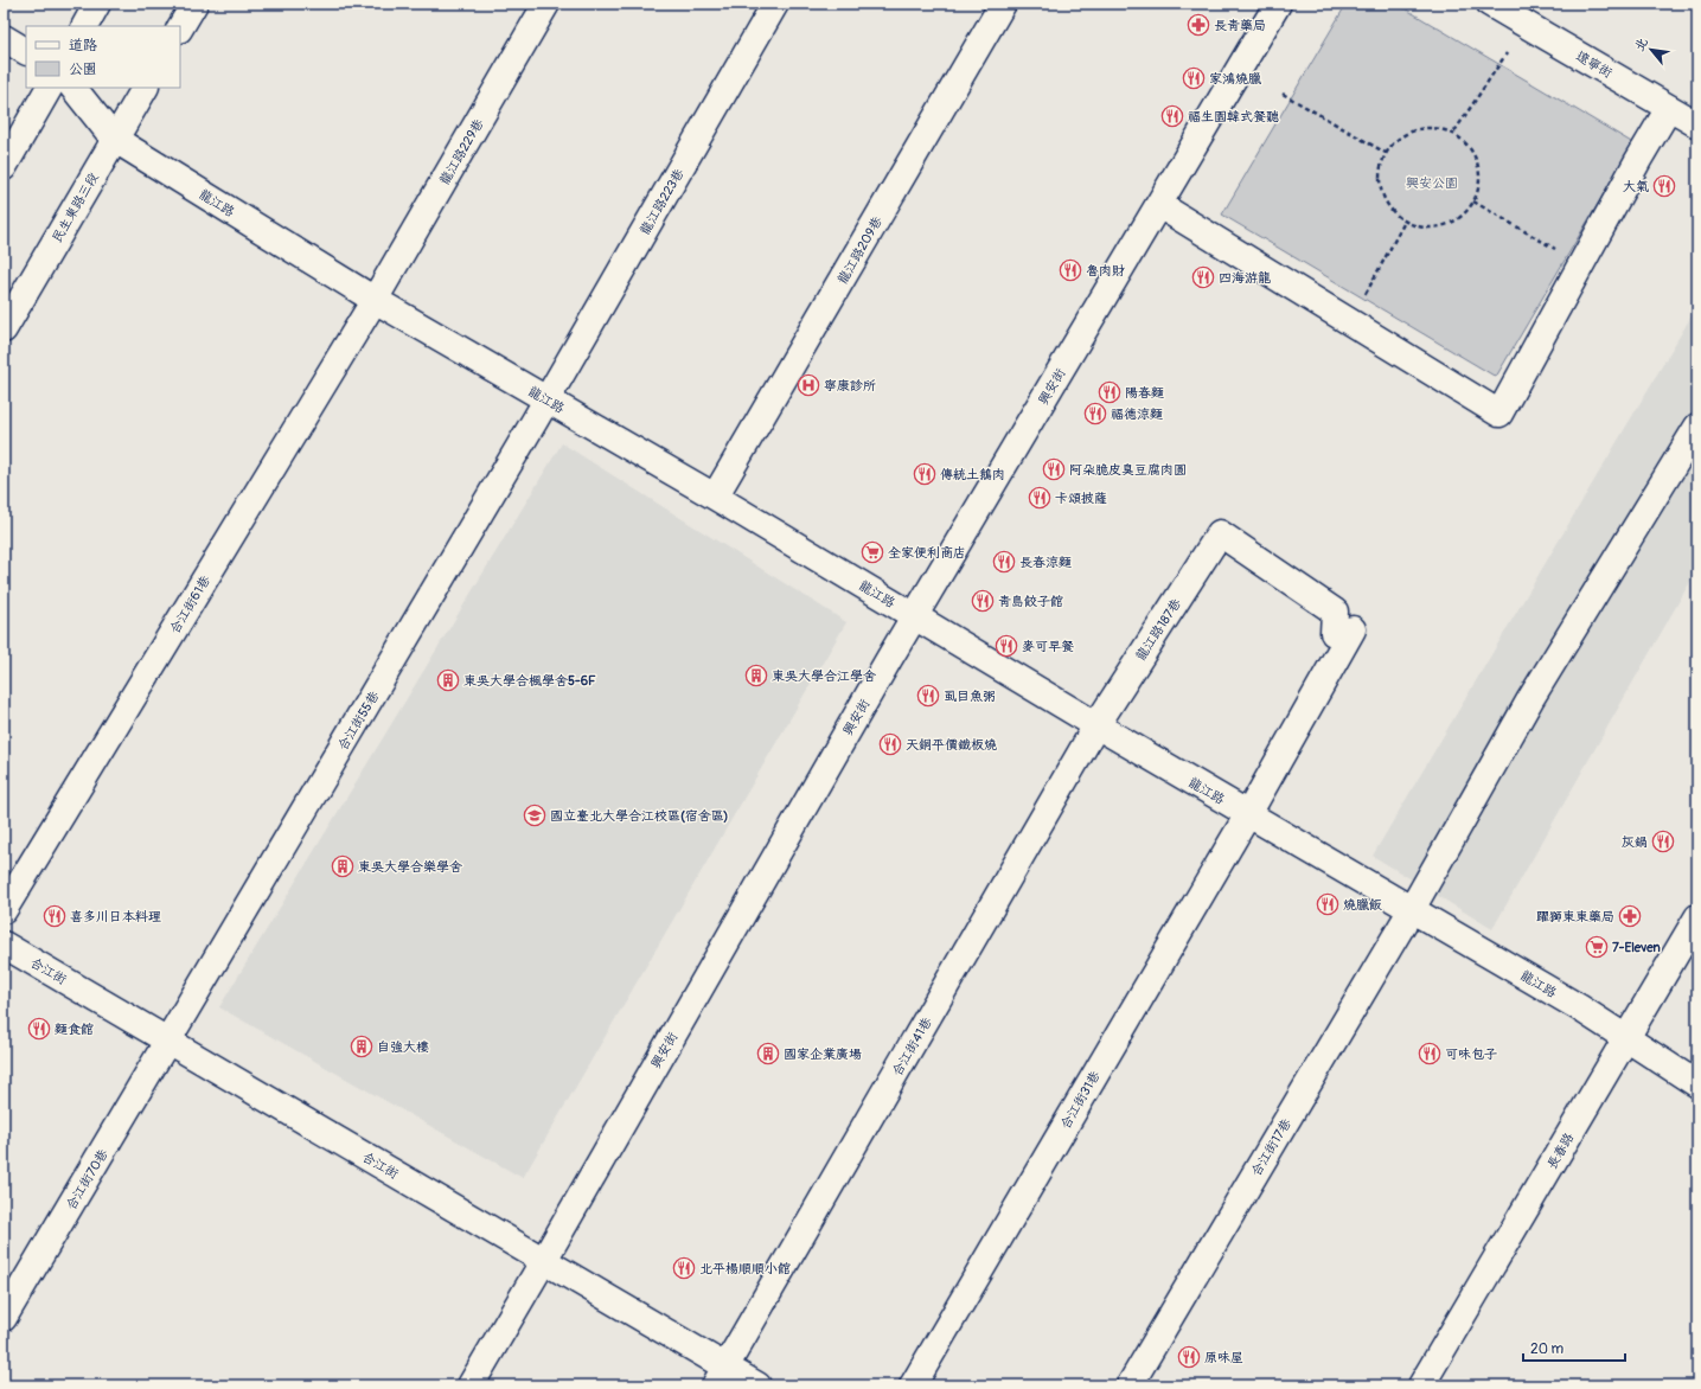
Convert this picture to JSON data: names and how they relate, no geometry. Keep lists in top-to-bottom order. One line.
{"streets":{"street":["遼寧街","龍江路229巷","龍江路223巷","龍江路","民生東路三段","龍江路209巷","興安街","合江街61巷","龍江路187巷","合江街55巷","合江街","合江街41巷","合江街31巷","合江街17巷","長春路","合江街70巷"]},"crossings":[["龍江路229巷","龍江路"],["龍江路229巷","合江街61巷"],["龍江路223巷","龍江路"],["龍江路223巷","合江街55巷"],["龍江路","民生東路三段"],["龍江路","龍江路209巷"],["龍江路","興安街"],["龍江路","合江街61巷"],["龍江路","龍江路187巷"],["龍江路","合江街55巷"],["龍江路","合江街41巷"],["龍江路","合江街31巷"],["龍江路","合江街17巷"],["龍江路","長春路"],["興安街","合江街"],["龍江路187巷","合江街41巷"],["龍江路187巷","合江街31巷"],["合江街55巷","合江街"],["合江街55巷","合江街70巷"],["合江街","合江街41巷"],["合江街","合江街70巷"]],"parks":["興安公園"],"places":{"pharmacy":["長青藥局","躍獅東東藥局"],"restaurant":["家鴻燒臘","福生園韓式餐聽","大氣","魯肉財","四海游龍","陽春麵","福德涼麵","阿朵脆皮臭豆腐肉圓","傳統土鵝肉","卡頌披薩","長春涼麵","青島餃子館","麥可早餐","虱目魚粥","天銅平價鐵板燒","灰鍋","燒臘飯","喜多川日本料理","麵食館","可味包子","北平楊順順小館","原味屋"],"hospital":["寧康診所"],"supermarket":["全家便利商店","7-Eleven"],"building":["東吳大學合江學舍","東吳大學合楓學舍5-6F","東吳大學合樂學舍","自強大樓","國家企業廣場"],"school or university":["國立臺北大學合江校區(宿舍區)"]},"legend":["道路","公園"],"scale_bar":"20 m","north":"top left"}
